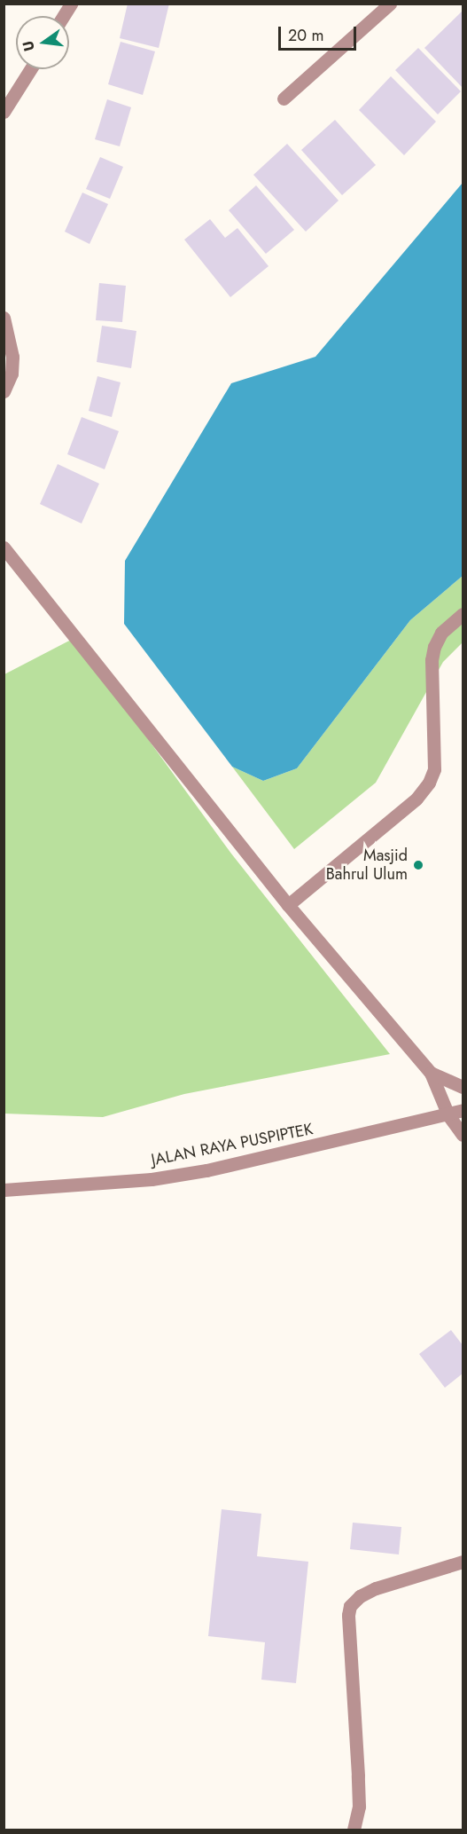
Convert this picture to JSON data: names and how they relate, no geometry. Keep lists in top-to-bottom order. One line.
{"streets":{"street":["JALAN RAYA PUSPIPTEK"]},"places":["Masjid Bahrul Ulum"],"scale_bar":"20 m","north":"left"}
